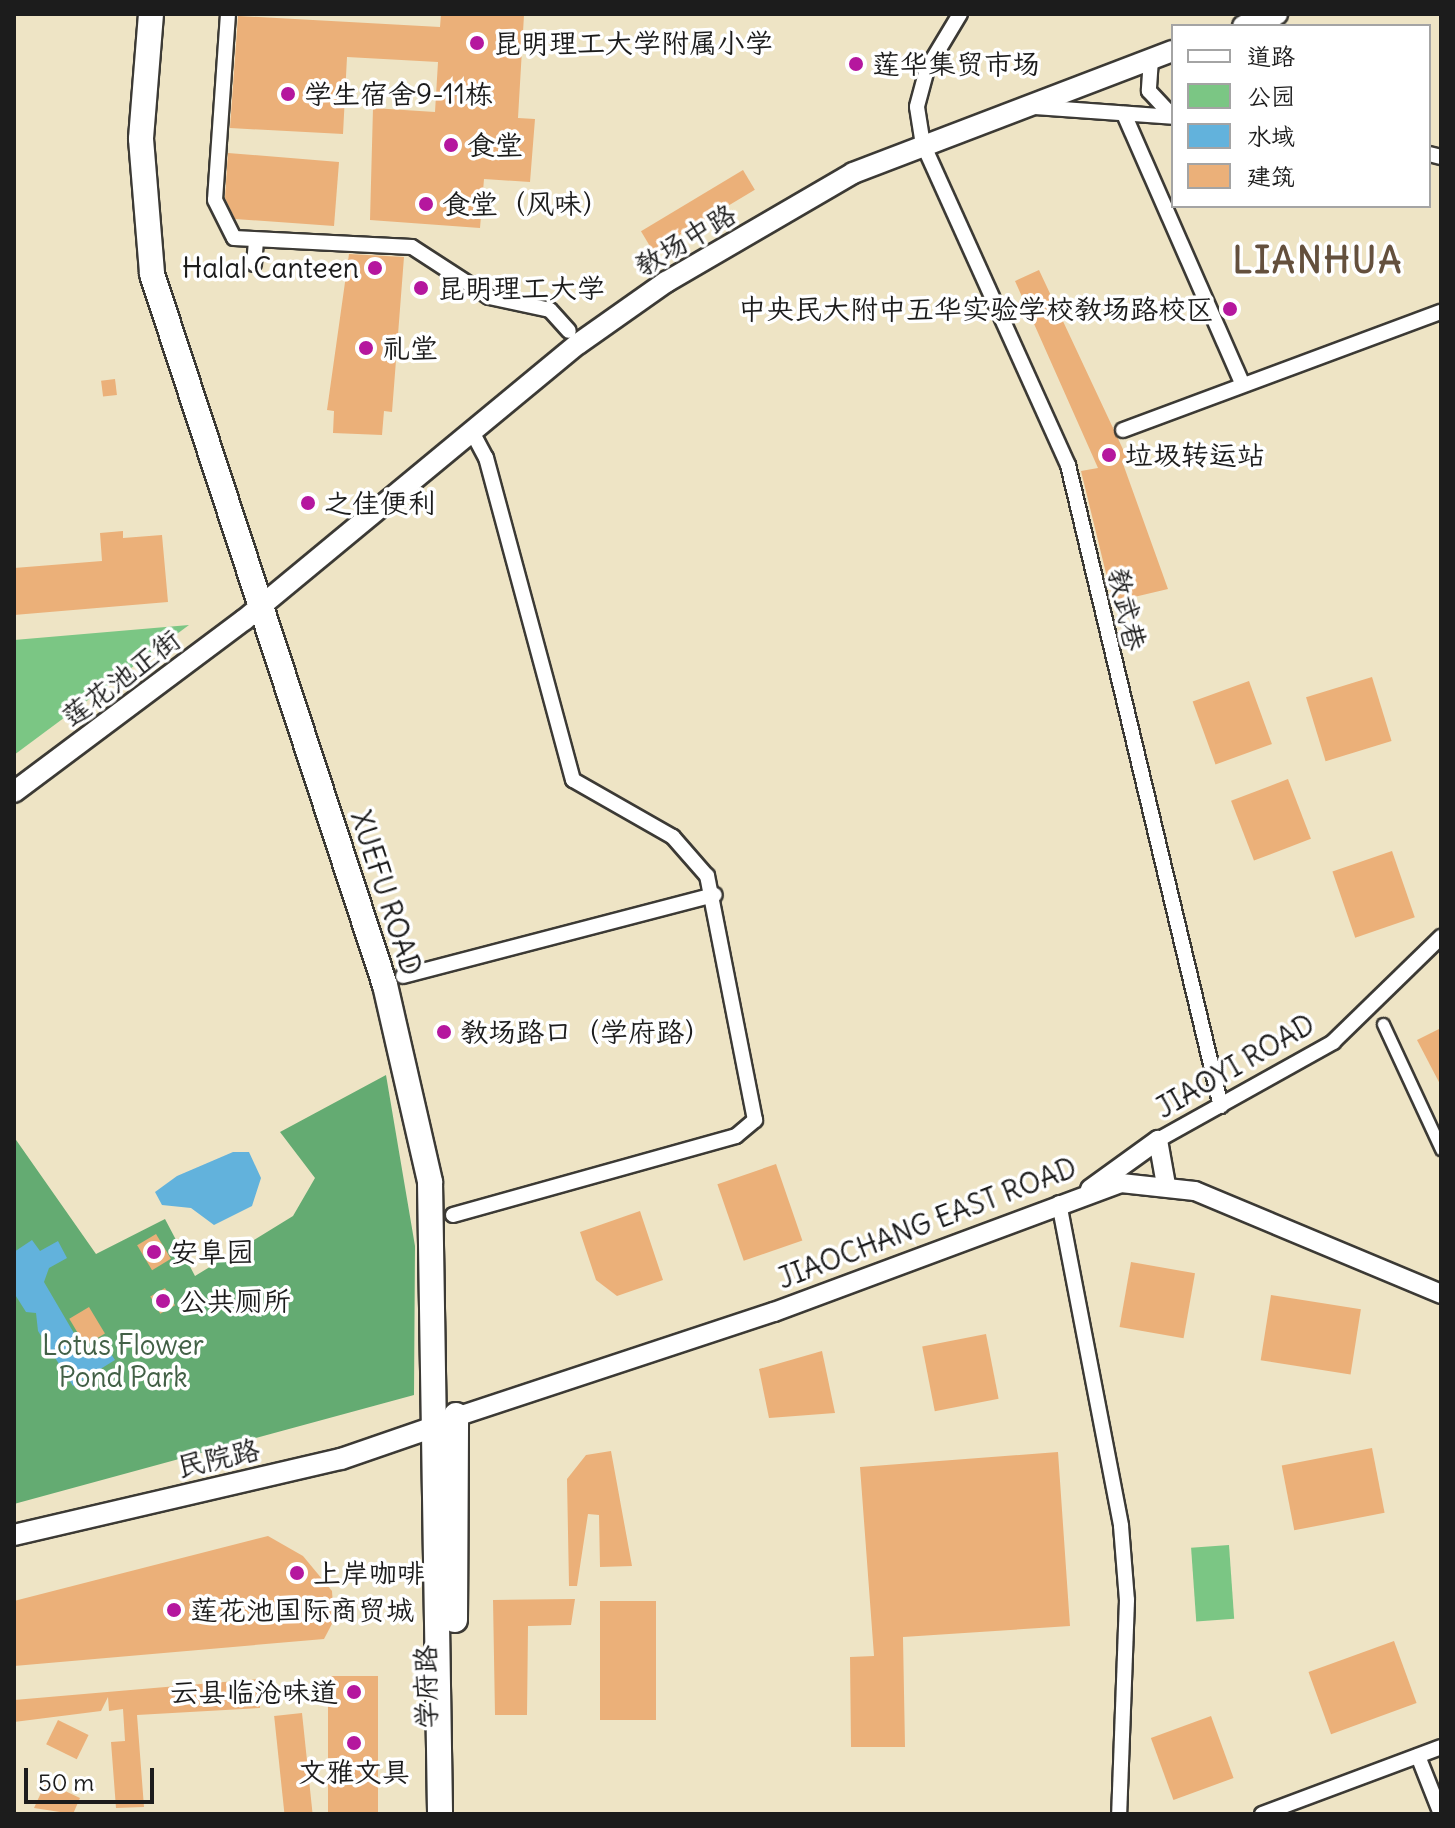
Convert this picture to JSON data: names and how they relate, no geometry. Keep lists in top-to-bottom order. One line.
{"streets":{"main road":["教场中路","莲花池正街","XUEFU ROAD","民院路","学府路"],"street":["教武巷","JIAOYI ROAD","JIAOCHANG EAST ROAD"]},"crossings":[["教场中路","教武巷"],["教场中路","莲花池正街"],["教场中路","XUEFU ROAD"],["教武巷","JIAOYI ROAD"],["莲花池正街","XUEFU ROAD"],["XUEFU ROAD","JIAOCHANG EAST ROAD"],["XUEFU ROAD","民院路"],["JIAOCHANG EAST ROAD","民院路"],["JIAOCHANG EAST ROAD","学府路"]],"districts":["LIANHUA"],"parks":["Lotus Flower Pond Park"],"places":["昆明理工大学附属小学","莲华集贸市场","学生宿舍9-11栋","食堂","食堂（风味）","Halal Canteen","昆明理工大学","中央民大附中五华实验学校教场路校区","礼堂","垃圾转运站","之佳便利","教场路口（学府路）","安阜园","公共厕所","上岸咖啡","莲花池国际商贸城","云县临沧味道","文雅文具"],"legend":["道路","公园","水域","建筑"],"scale_bar":"50 m"}
